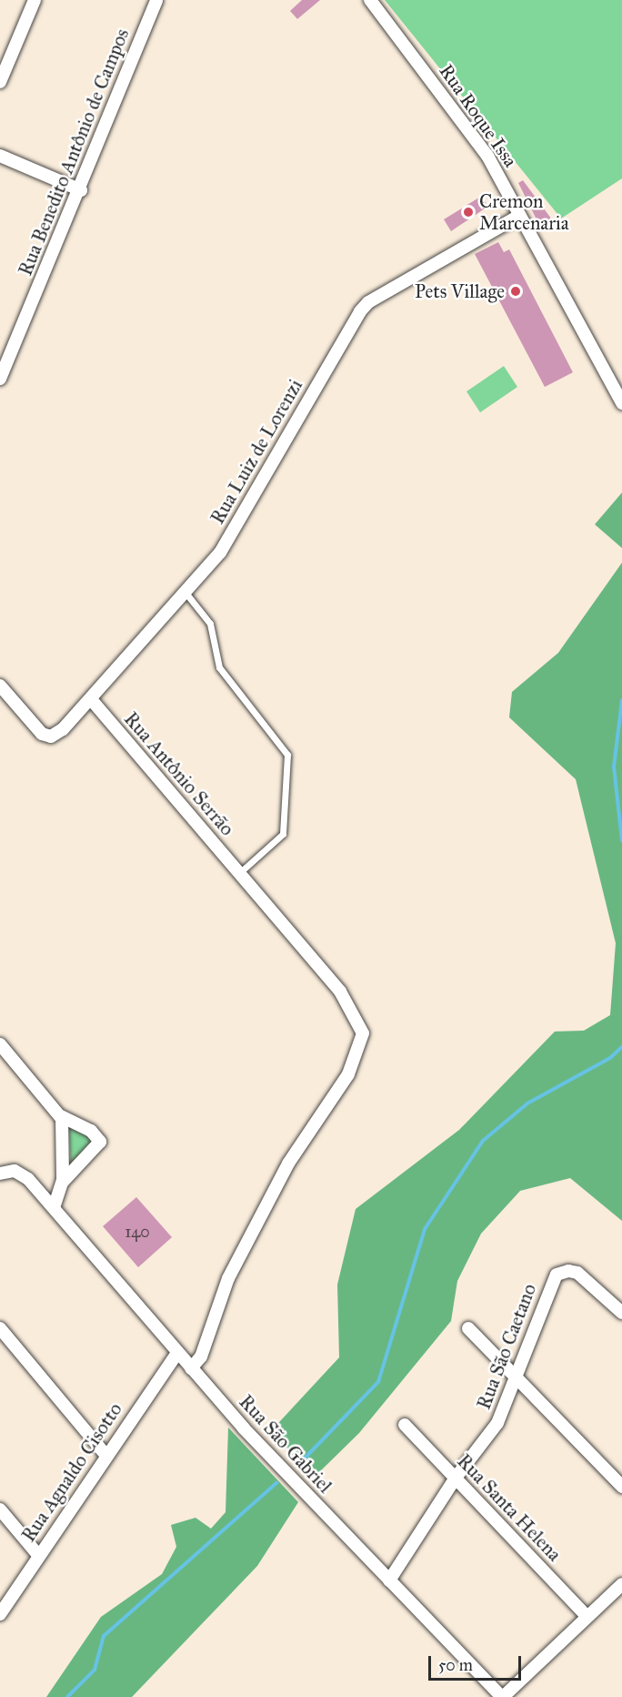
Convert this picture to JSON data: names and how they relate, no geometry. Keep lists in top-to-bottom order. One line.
{"streets":{"street":["Rua Roque Issa","Rua Benedito Antônio de Campos","Rua Luiz de Lorenzi","Rua Antônio Serrão","Rua São Caetano","Rua São Gabriel","Rua Agnaldo Cisotto","Rua Santa Helena"]},"crossings":[["Rua Roque Issa","Rua Luiz de Lorenzi"],["Rua Luiz de Lorenzi","Rua Antônio Serrão"],["Rua Antônio Serrão","Rua São Gabriel"],["Rua São Caetano","Rua São Gabriel"],["Rua São Caetano","Rua Santa Helena"],["Rua São Gabriel","Rua Agnaldo Cisotto"]],"places":["Cremon Marcenaria","Pets Village"],"house_numbers":["140"],"scale_bar":"50 m"}
